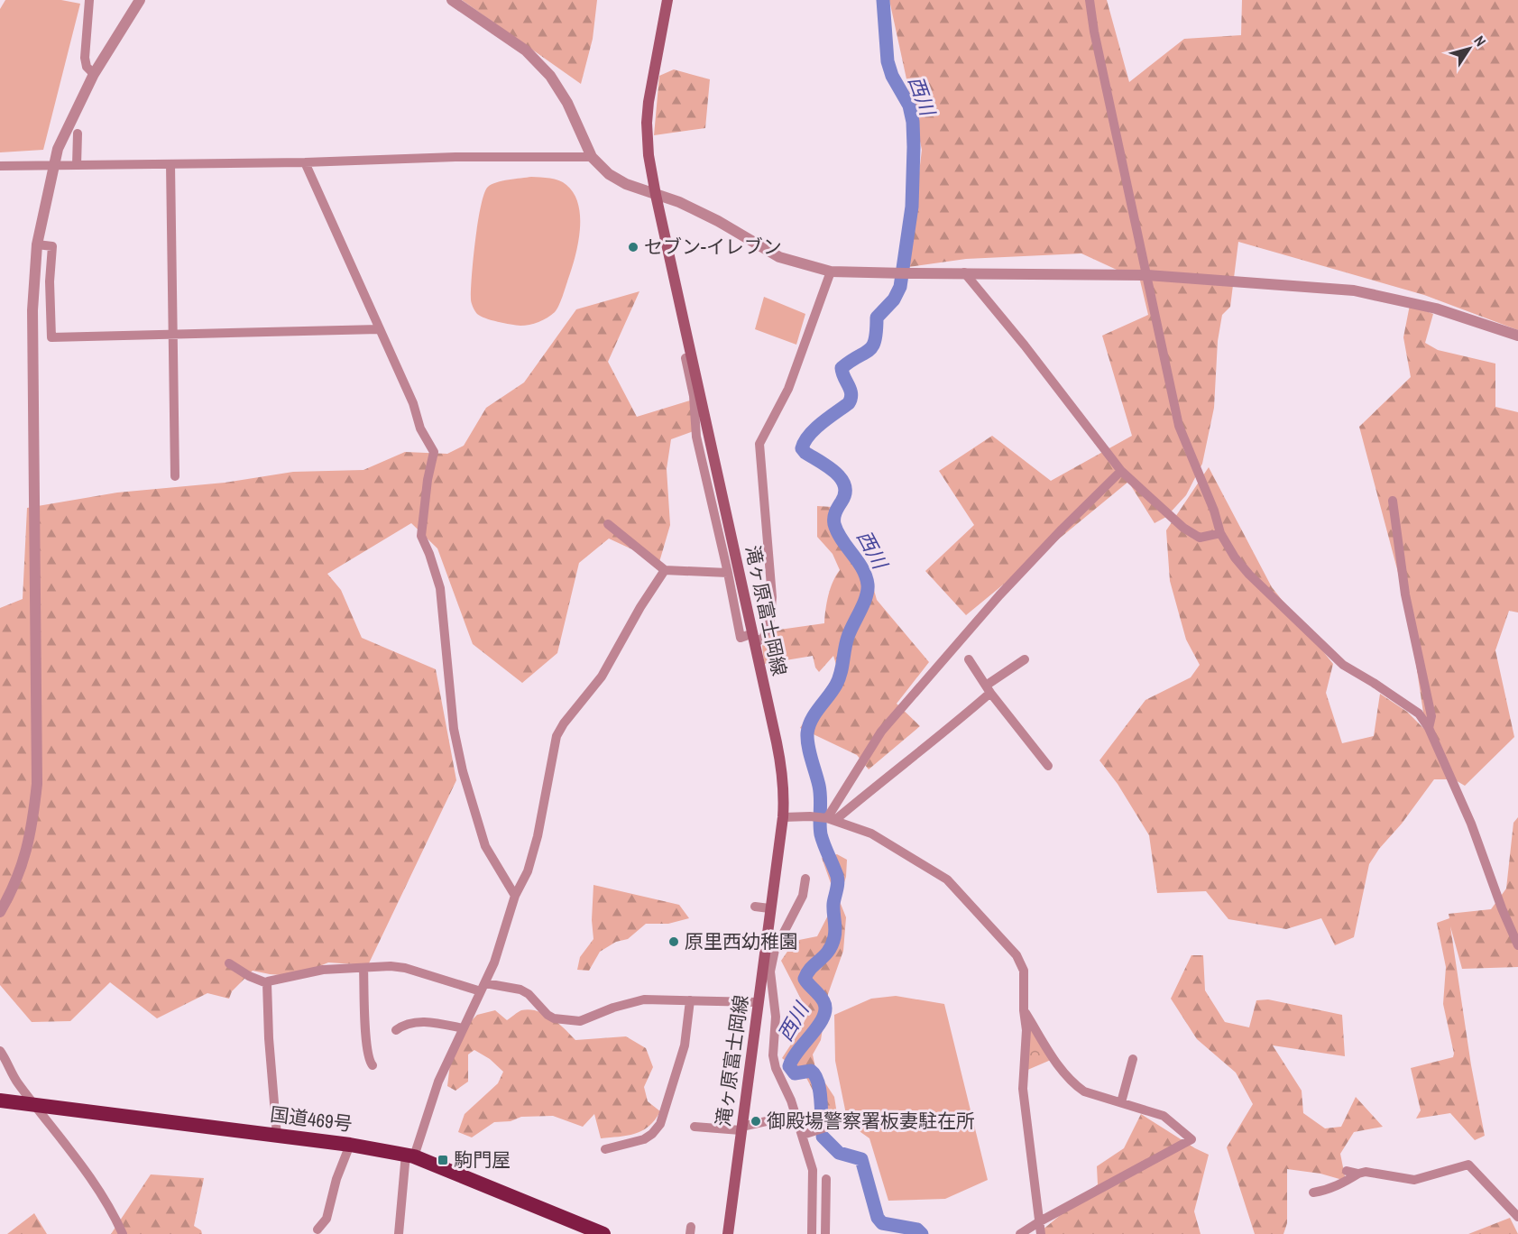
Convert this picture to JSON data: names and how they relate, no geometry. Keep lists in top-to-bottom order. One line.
{"streets":{"highway":["国道469号"],"main road":["滝ヶ原富士岡線"]},"water":["西川"],"places":{"other":["セブン-イレブン","原里西幼稚園","御殿場警察署板妻駐在所"],"transit":["駒門屋"]},"north":"top right"}
